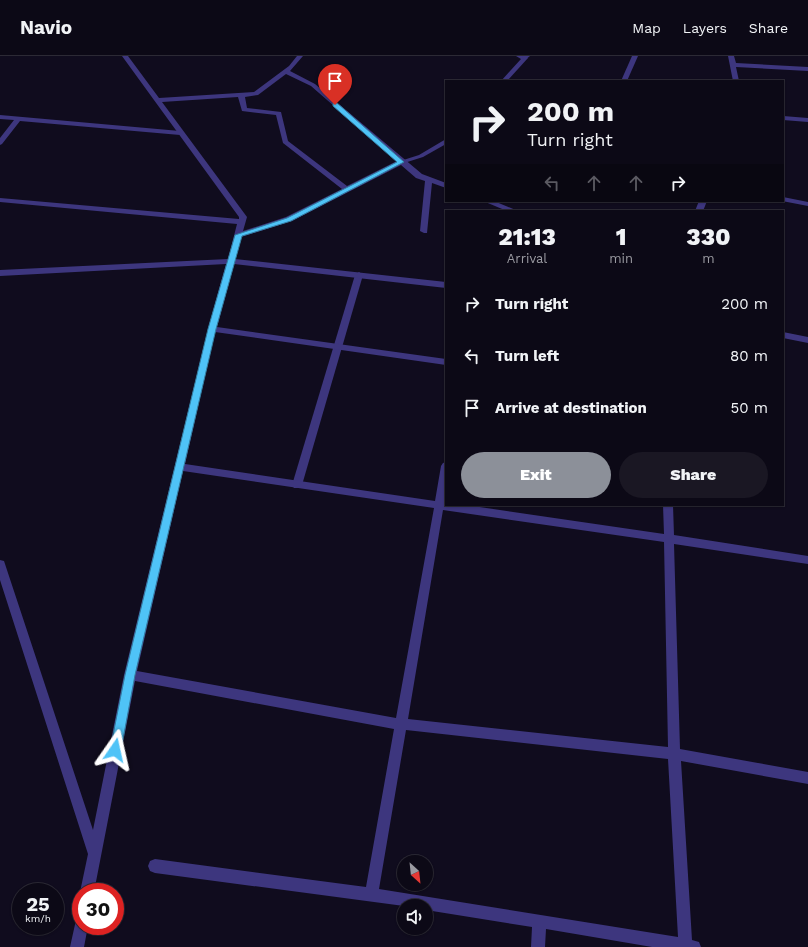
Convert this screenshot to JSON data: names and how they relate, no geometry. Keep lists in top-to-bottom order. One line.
{"north":"bottom right","page":{"header":"Navio","nav":["Map","Layers","Share"],"turn":["200 m","Turn right"],"eta":["21:13","Arrival","1","min","330","m"],"list":[{"name":"Turn right","value":"200 m"},{"name":"Turn left","value":"80 m"},{"name":"Arrive at destination","value":"50 m"}],"buttons":["Exit","Share"],"speed":"25 km/h","limit":"30"}}
